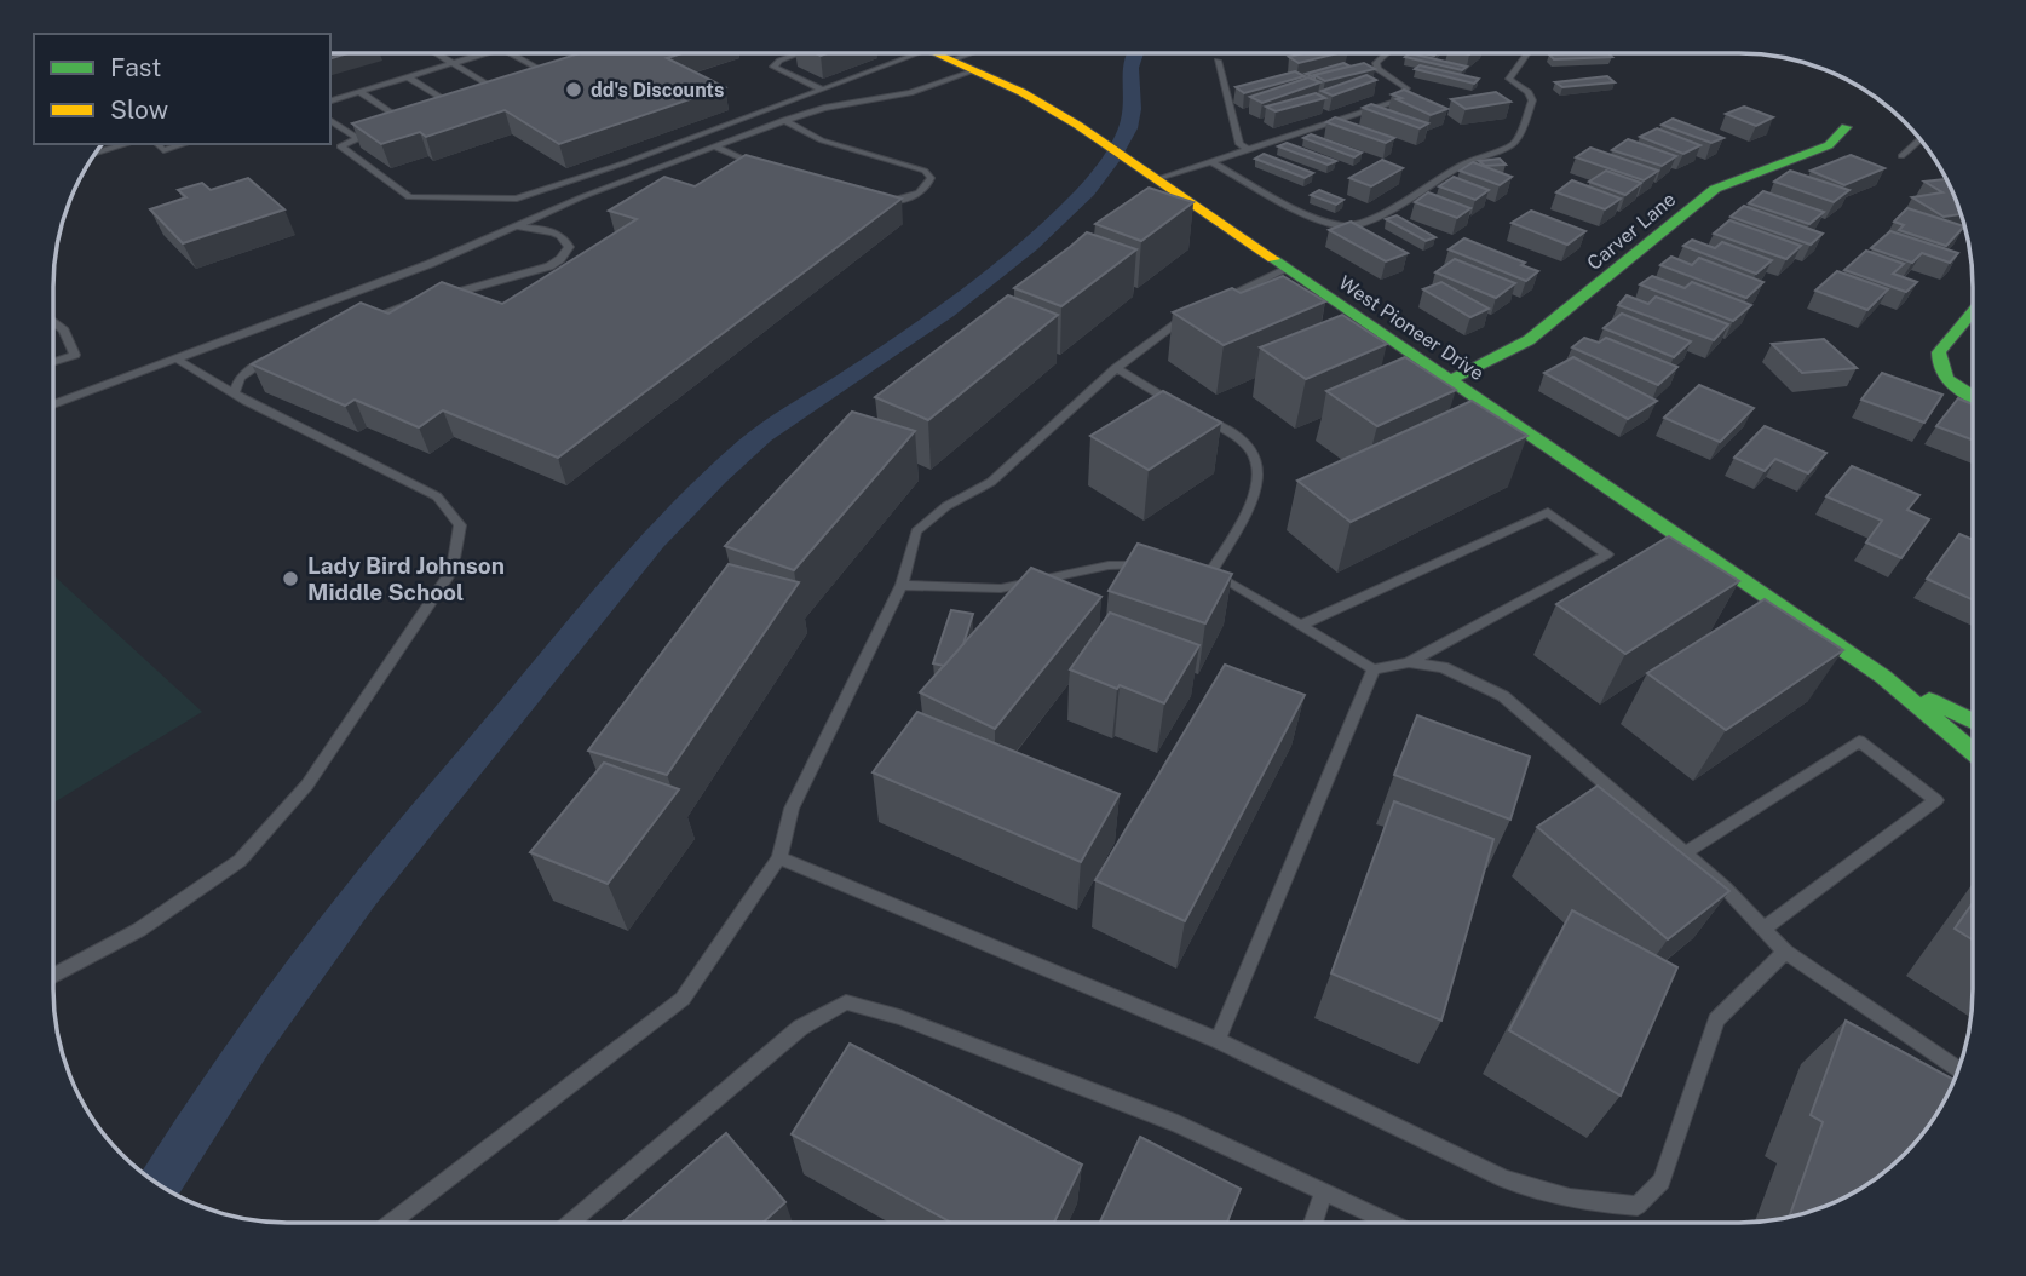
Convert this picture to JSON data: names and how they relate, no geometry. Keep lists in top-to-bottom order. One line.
{"streets":{"main road":["Carver Lane","West Pioneer Drive"]},"crossings":[["Carver Lane","West Pioneer Drive"]],"places":["dd's Discounts","Lady Bird Johnson Middle School"],"legend":["Fast","Slow"]}
